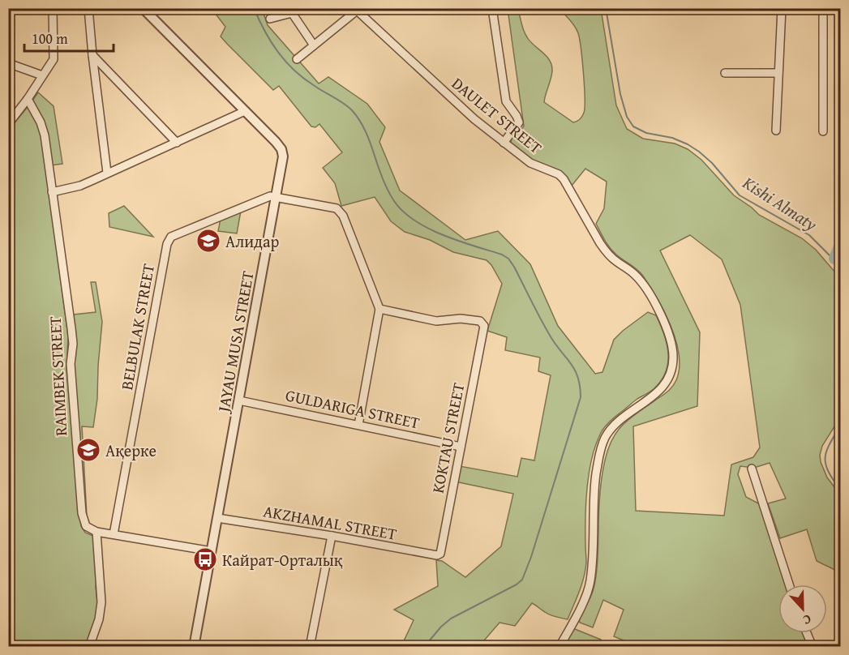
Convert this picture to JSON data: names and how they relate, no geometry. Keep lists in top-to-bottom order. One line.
{"streets":{"street":["DAULET STREET","BELBULAK STREET","JAYAU MUSA STREET","RAIMBEK STREET","GULDARIGA STREET","KOKTAU STREET","AKZHAMAL STREET"]},"crossings":[["BELBULAK STREET","JAYAU MUSA STREET"],["JAYAU MUSA STREET","GULDARIGA STREET"],["JAYAU MUSA STREET","AKZHAMAL STREET"],["GULDARIGA STREET","KOKTAU STREET"],["KOKTAU STREET","AKZHAMAL STREET"]],"water":["Kіshі Almaty"],"places":{"school or university":["Алидар","Ақерке"],"bus stop":["Кайрат-Орталық"]},"scale_bar":"100 m","north":"bottom"}
